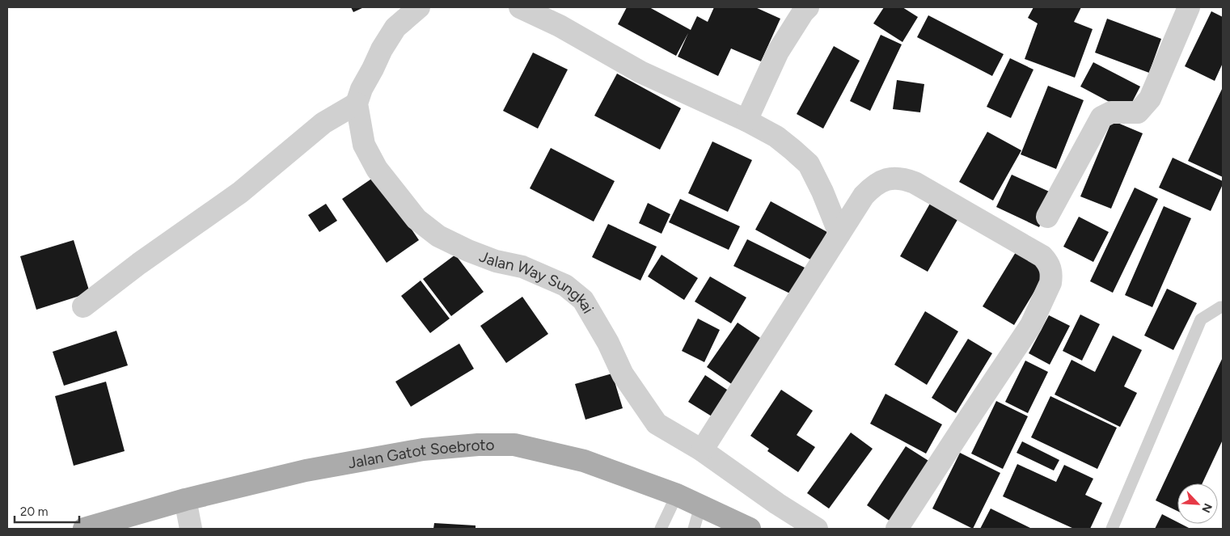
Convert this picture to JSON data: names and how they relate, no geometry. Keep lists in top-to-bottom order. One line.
{"streets":{"main road":["Jalan Gatot Soebroto"],"street":["Jalan Way Sungkai"]},"scale_bar":"20 m","north":"bottom right"}
